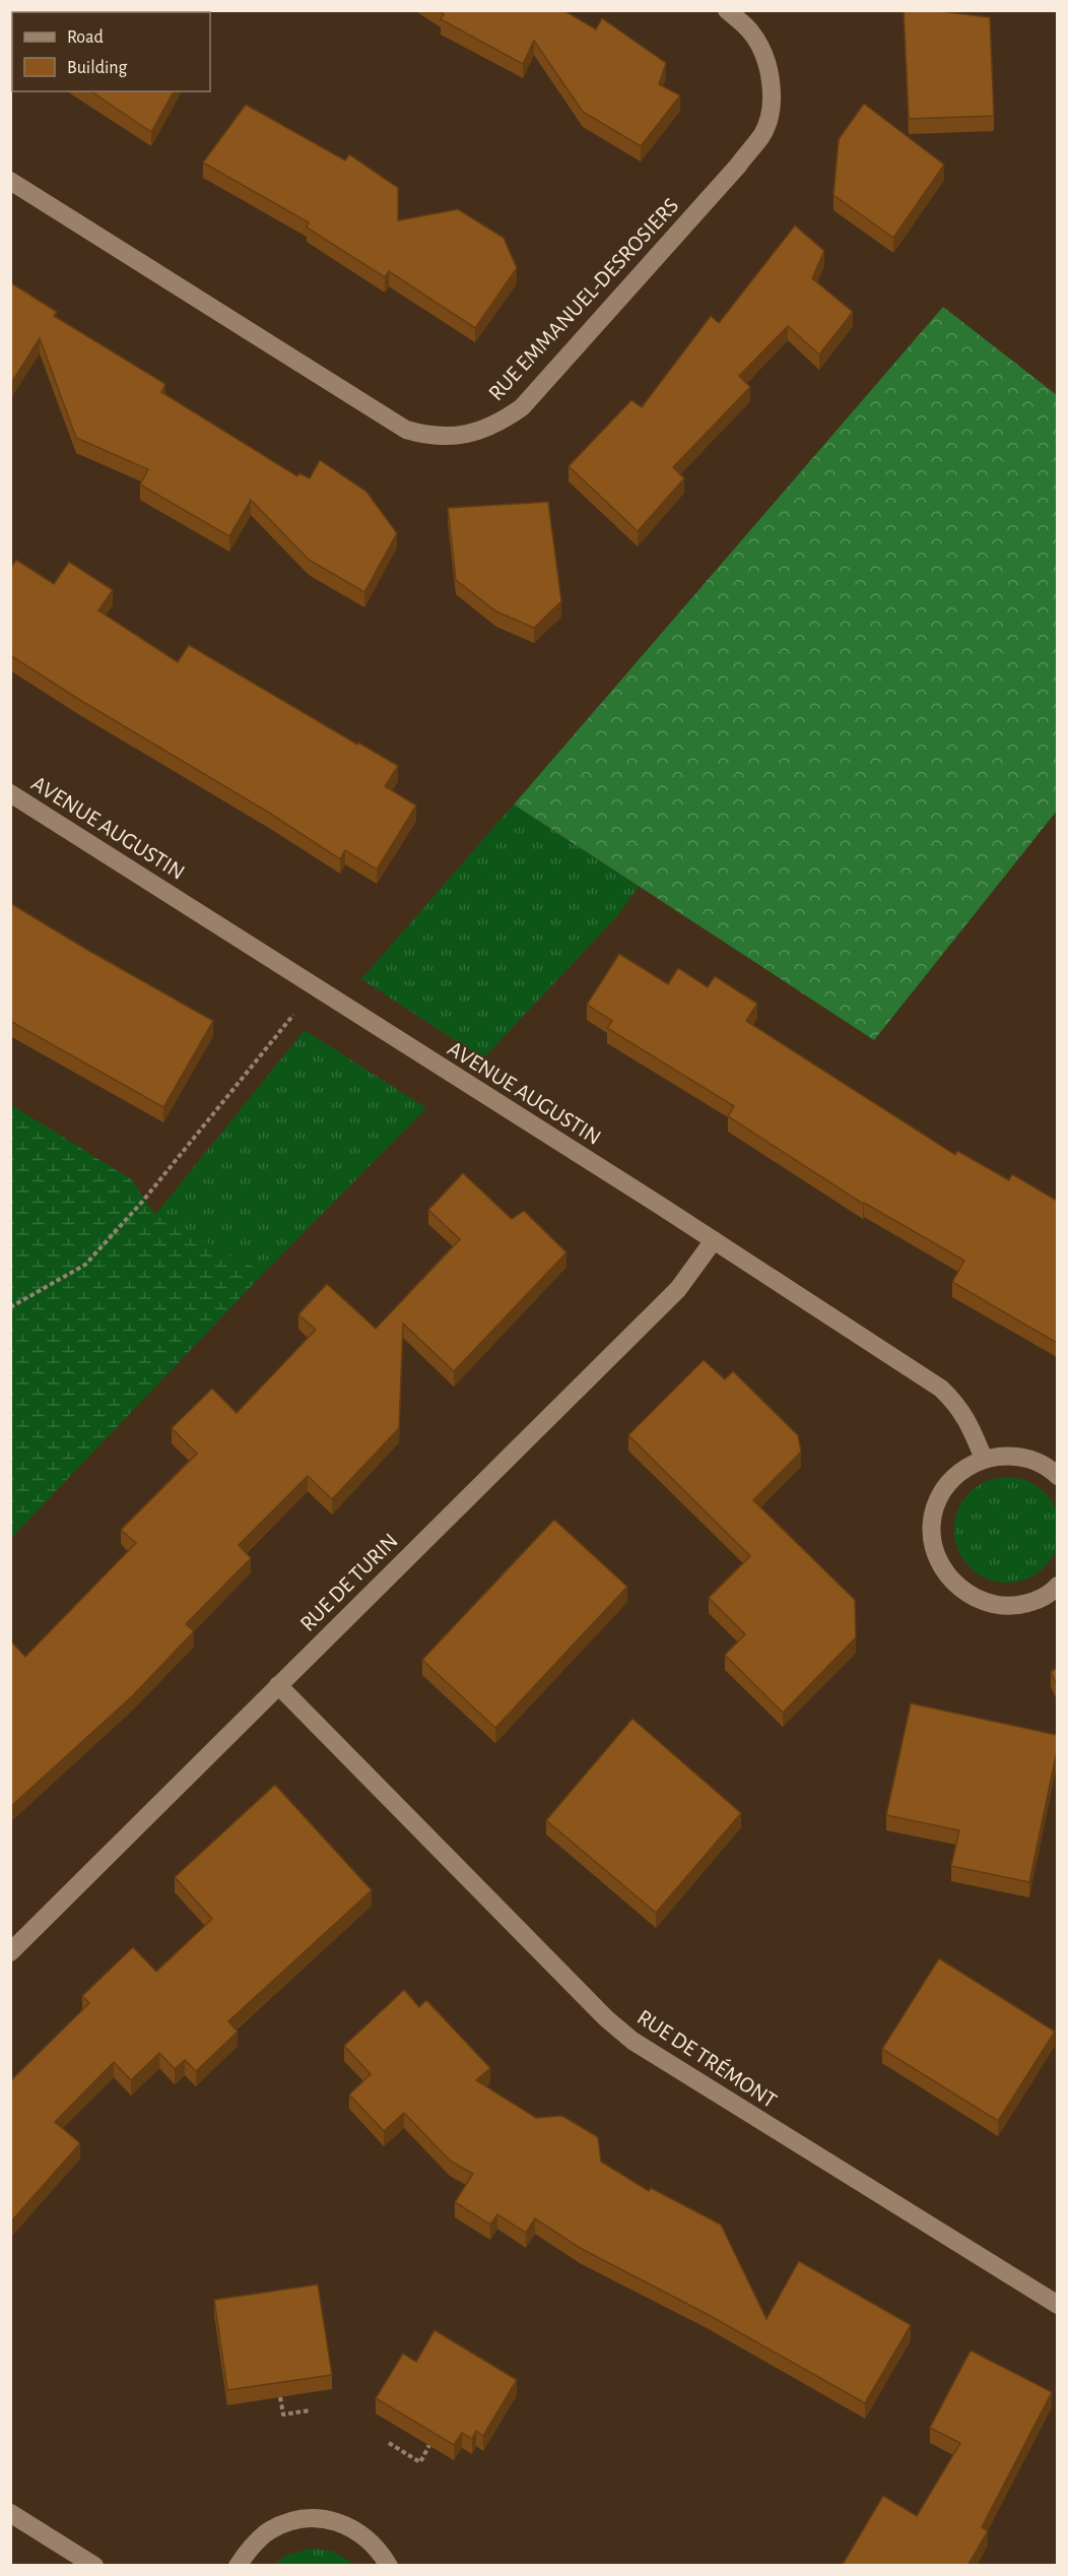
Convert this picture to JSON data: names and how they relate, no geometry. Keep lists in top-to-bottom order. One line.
{"streets":{"street":["RUE EMMANUEL-DESROSIERS","AVENUE AUGUSTIN","RUE DE TURIN","RUE DE TRÉMONT"]},"crossings":[["AVENUE AUGUSTIN","RUE DE TURIN"],["RUE DE TURIN","RUE DE TRÉMONT"]],"legend":["Road","Building"]}
